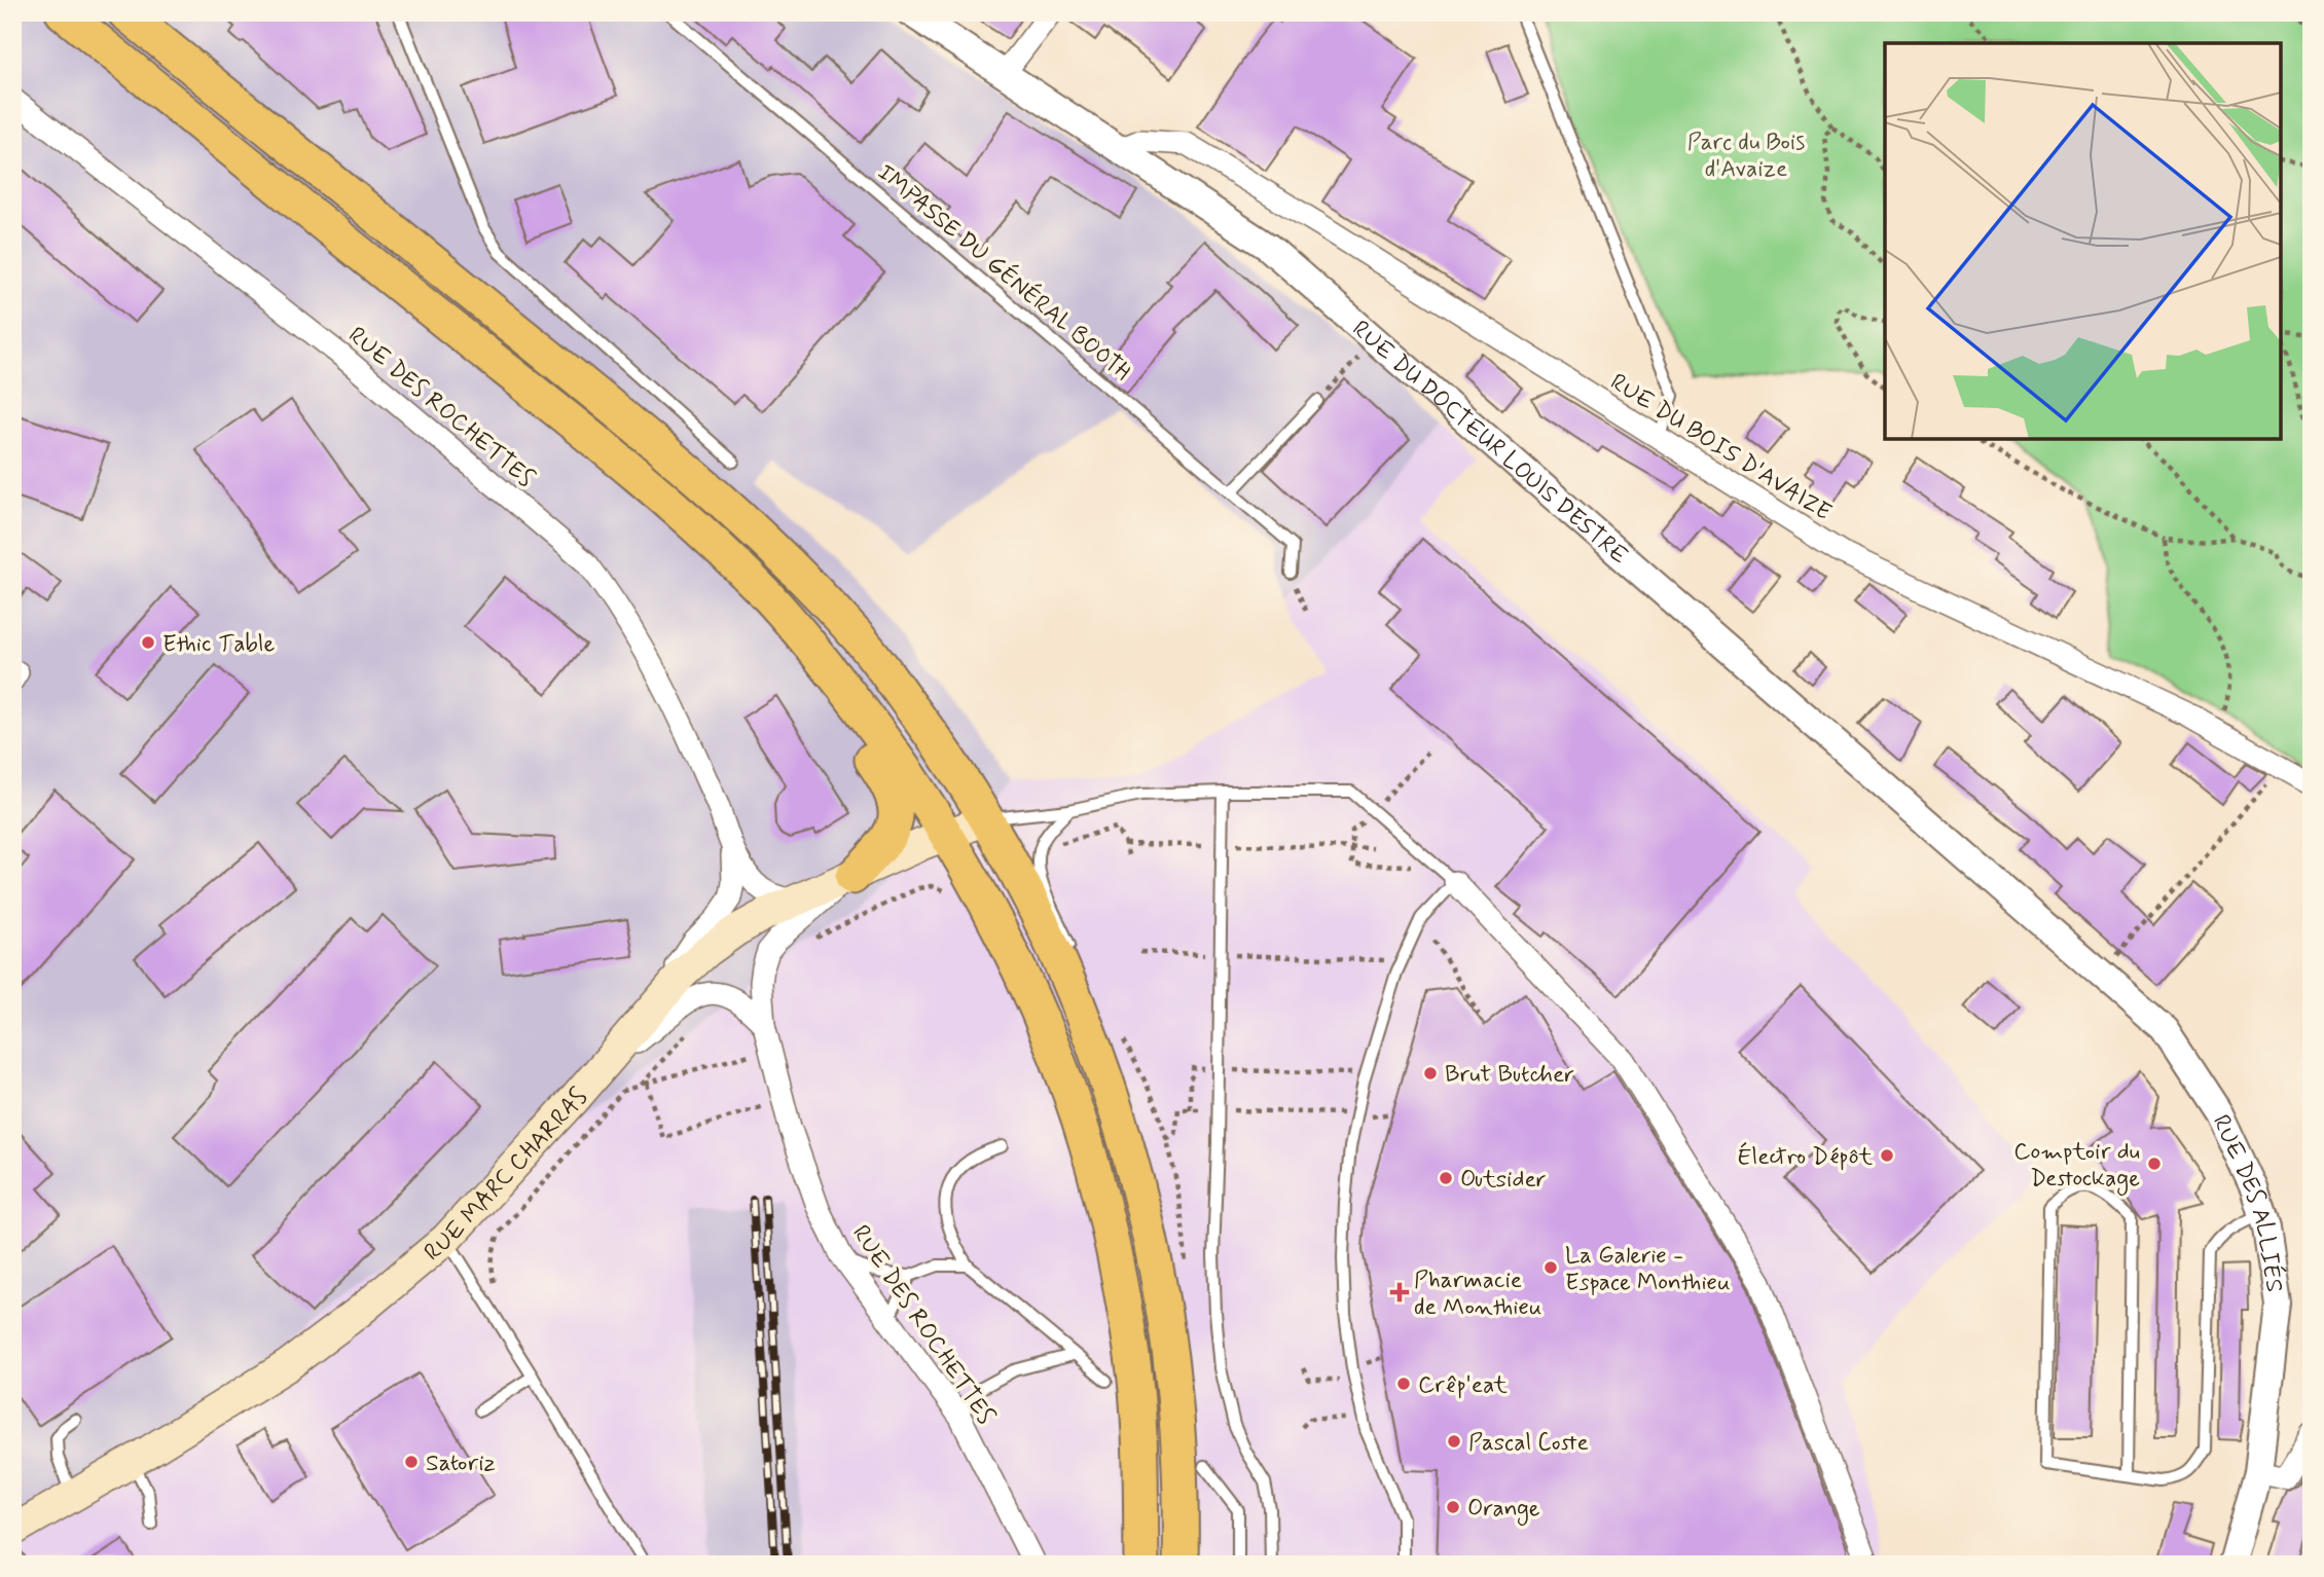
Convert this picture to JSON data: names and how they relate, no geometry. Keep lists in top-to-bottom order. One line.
{"streets":{"main road":["RUE MARC CHARRAS"],"street":["RUE DES ROCHETTES","RUE DU DOCTEUR LOUIS DESTRE","RUE DU BOIS D'AVAIZE","RUE DES ALLIÉS"],"lane":["IMPASSE DU GÉNÉRAL BOOTH"]},"crossings":[["RUE DES ROCHETTES","RUE MARC CHARRAS"],["RUE DU DOCTEUR LOUIS DESTRE","RUE DU BOIS D'AVAIZE"],["RUE DU DOCTEUR LOUIS DESTRE","RUE DES ALLIÉS"]],"parks":["Parc du Bois d'Avaize"],"places":{"other":["Ethic Table","Brut Butcher","Électro Dépôt","Comptoir du Destockage","Outsider","La Galerie - Espace Monthieu","Crêp'eat","Pascal Coste","Satoriz","Orange"],"health":["Pharmacie de Monthieu"]}}
